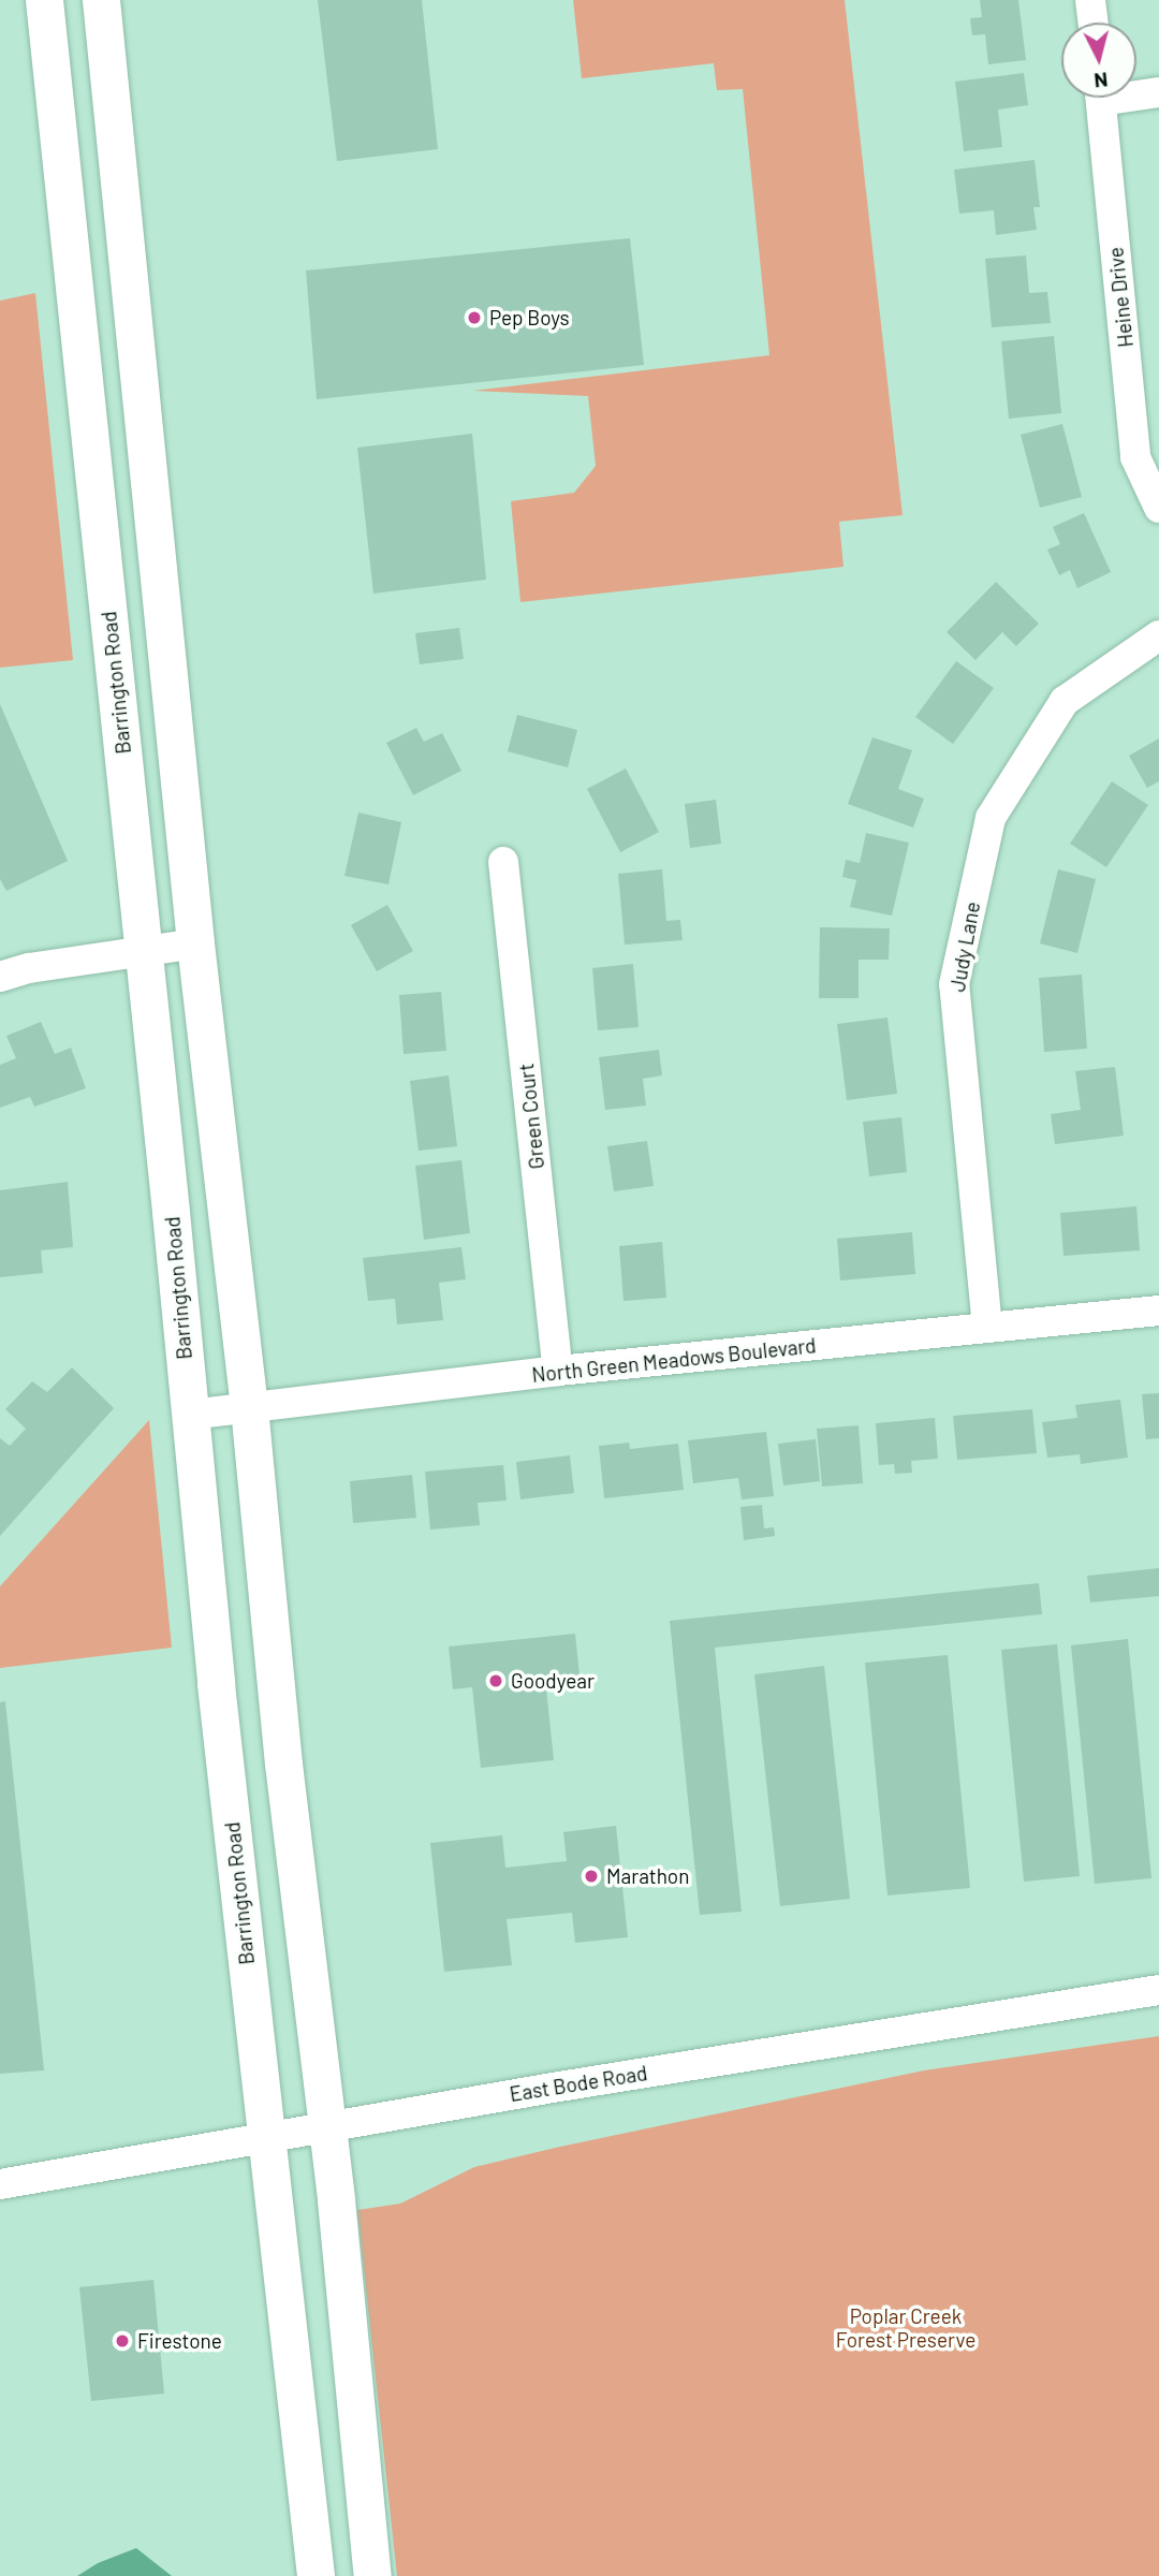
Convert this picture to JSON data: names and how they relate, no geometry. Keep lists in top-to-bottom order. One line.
{"streets":{"main road":["Barrington Road"],"street":["Heine Drive","Judy Lane","Green Court","North Green Meadows Boulevard","East Bode Road"]},"crossings":[["Barrington Road","North Green Meadows Boulevard"],["Barrington Road","East Bode Road"],["Judy Lane","North Green Meadows Boulevard"],["Green Court","North Green Meadows Boulevard"]],"parks":["Poplar Creek Forest Preserve"],"places":["Pep Boys","Goodyear","Marathon","Firestone"],"north":"bottom"}
